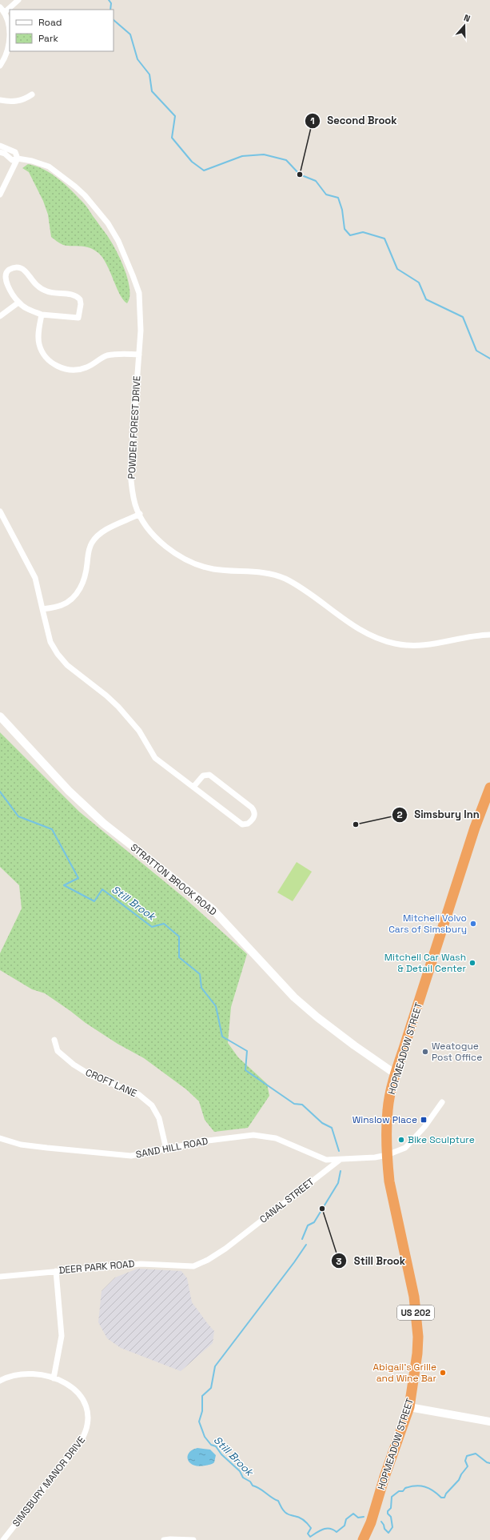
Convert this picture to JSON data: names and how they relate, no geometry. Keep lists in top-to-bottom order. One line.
{"streets":{"highway":["HOPMEADOW STREET","US 202"],"street":["POWDER FOREST DRIVE","STRATTON BROOK ROAD","CROFT LANE","SAND HILL ROAD","CANAL STREET","DEER PARK ROAD","SIMSBURY MANOR DRIVE"]},"crossings":[["STRATTON BROOK ROAD","HOPMEADOW STREET"],["CROFT LANE","SAND HILL ROAD"],["SAND HILL ROAD","CANAL STREET"],["CANAL STREET","DEER PARK ROAD"]],"water":["Still Brook"],"places":{"other":["Second Brook","Simsbury Inn","Mitchell Volvo Cars of Simsbury","Mitchell Car Wash & Detail Center","Weatogue Post Office","Bike Sculpture","Still Brook","Abigail's Grille and Wine Bar"],"transit":["Winslow Place"]},"legend":["Road","Park"],"north":"top"}
